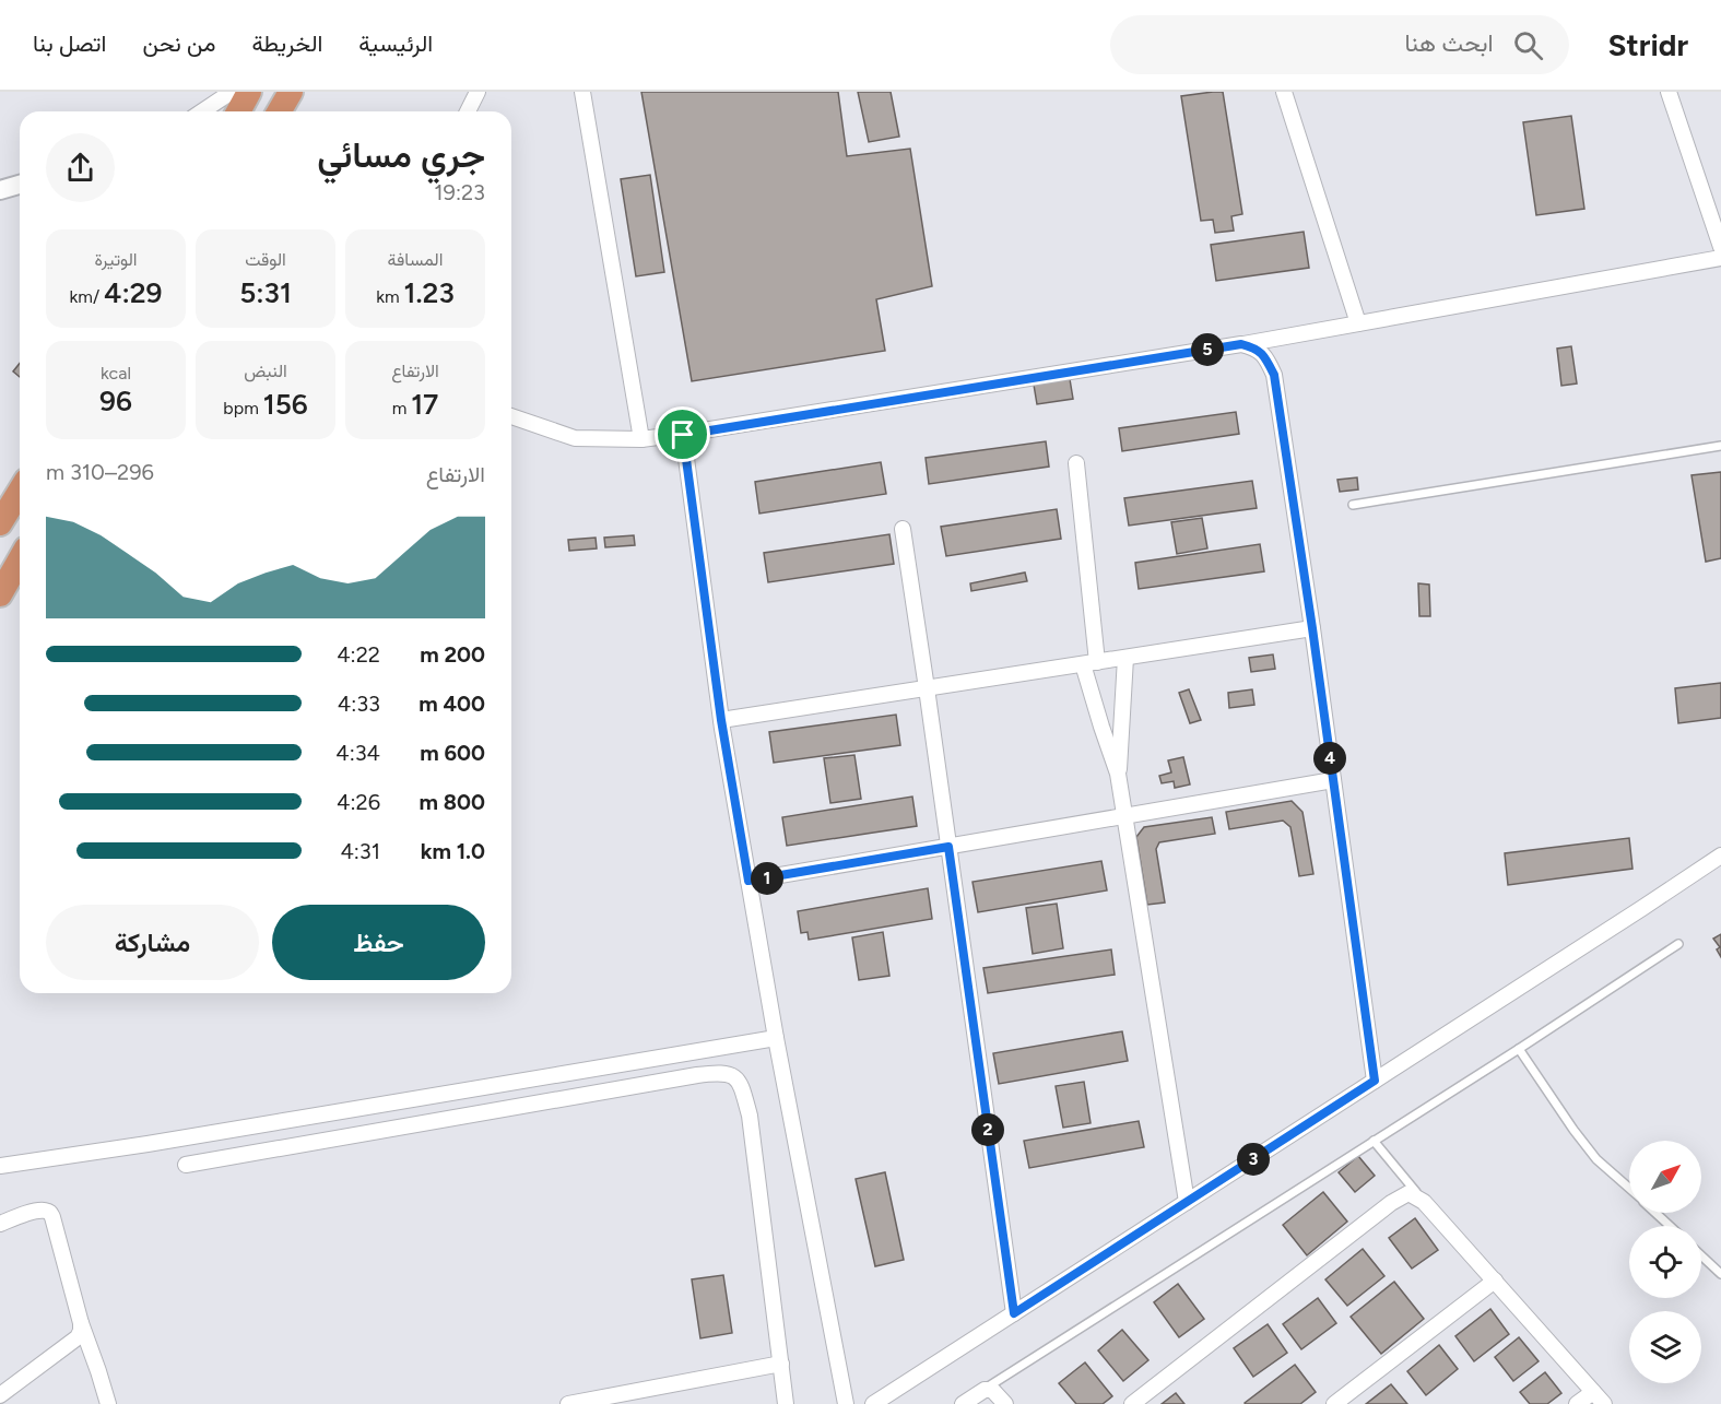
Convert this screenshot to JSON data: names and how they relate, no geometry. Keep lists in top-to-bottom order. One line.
{"north":"top right","page":{"header":"Stridr","search":"ابحث هنا","nav":["الرئيسية","الخريطة","من نحن","اتصل بنا"],"heading":["جري مسائي","19:23"],"stats":[["المسافة","1.23 km"],["الوقت","5:31"],["الوتيرة","4:29 /km"],["الارتفاع","17 m"],["النبض","156 bpm"],["kcal","96"]],"pins":["5","4","1","2","3"],"chart":["الارتفاع","296–310 m"],"list":[{"name":"200 m","note":"4:22"},{"name":"400 m","note":"4:33"},{"name":"600 m","note":"4:34"},{"name":"800 m","note":"4:26"},{"name":"1.0 km","note":"4:31"}],"buttons":["حفظ","مشاركة"]}}
